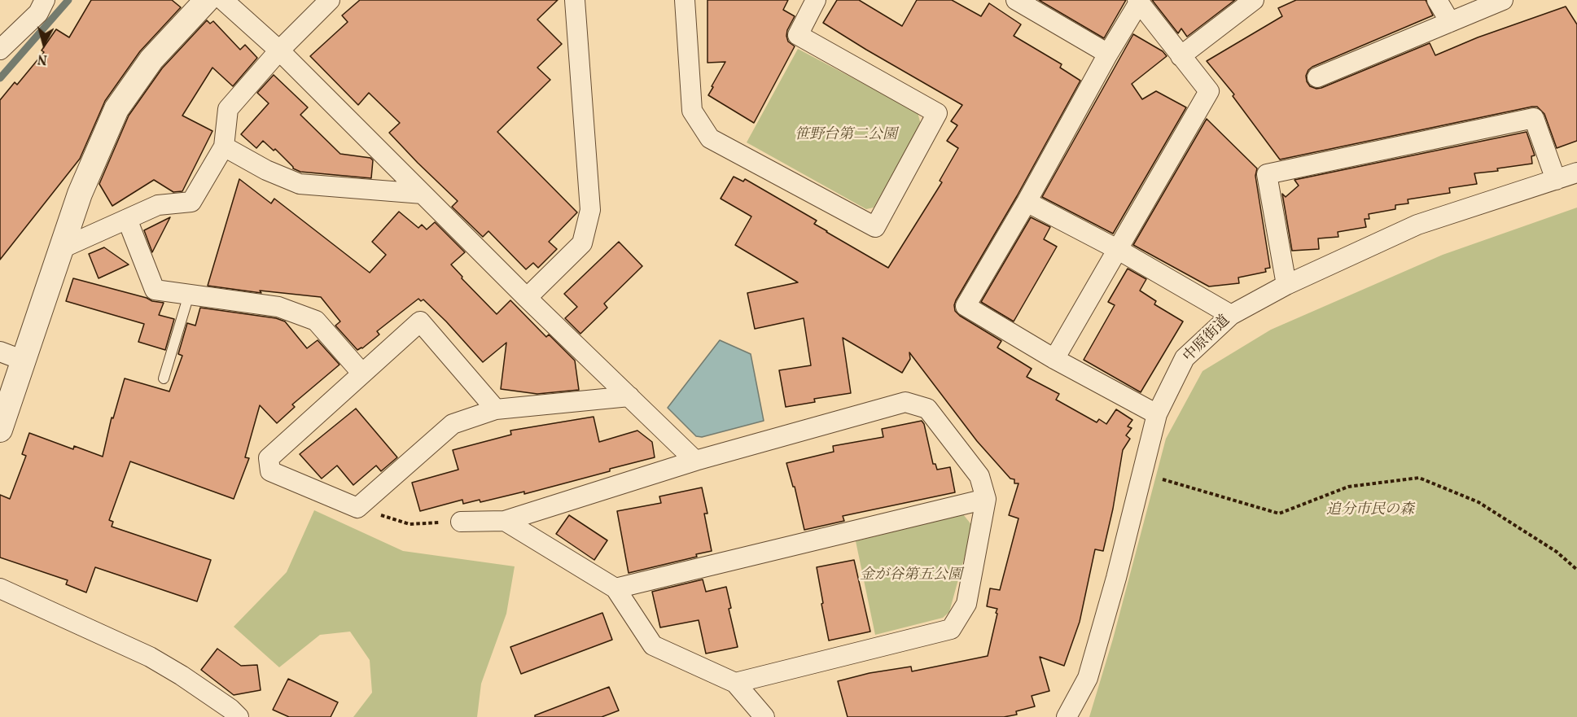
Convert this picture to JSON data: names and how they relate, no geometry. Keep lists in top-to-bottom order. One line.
{"streets":{"street":["中原街道"]},"parks":["笹野台第二公園","追分市民の森","金が谷第五公園"],"north":"bottom"}
